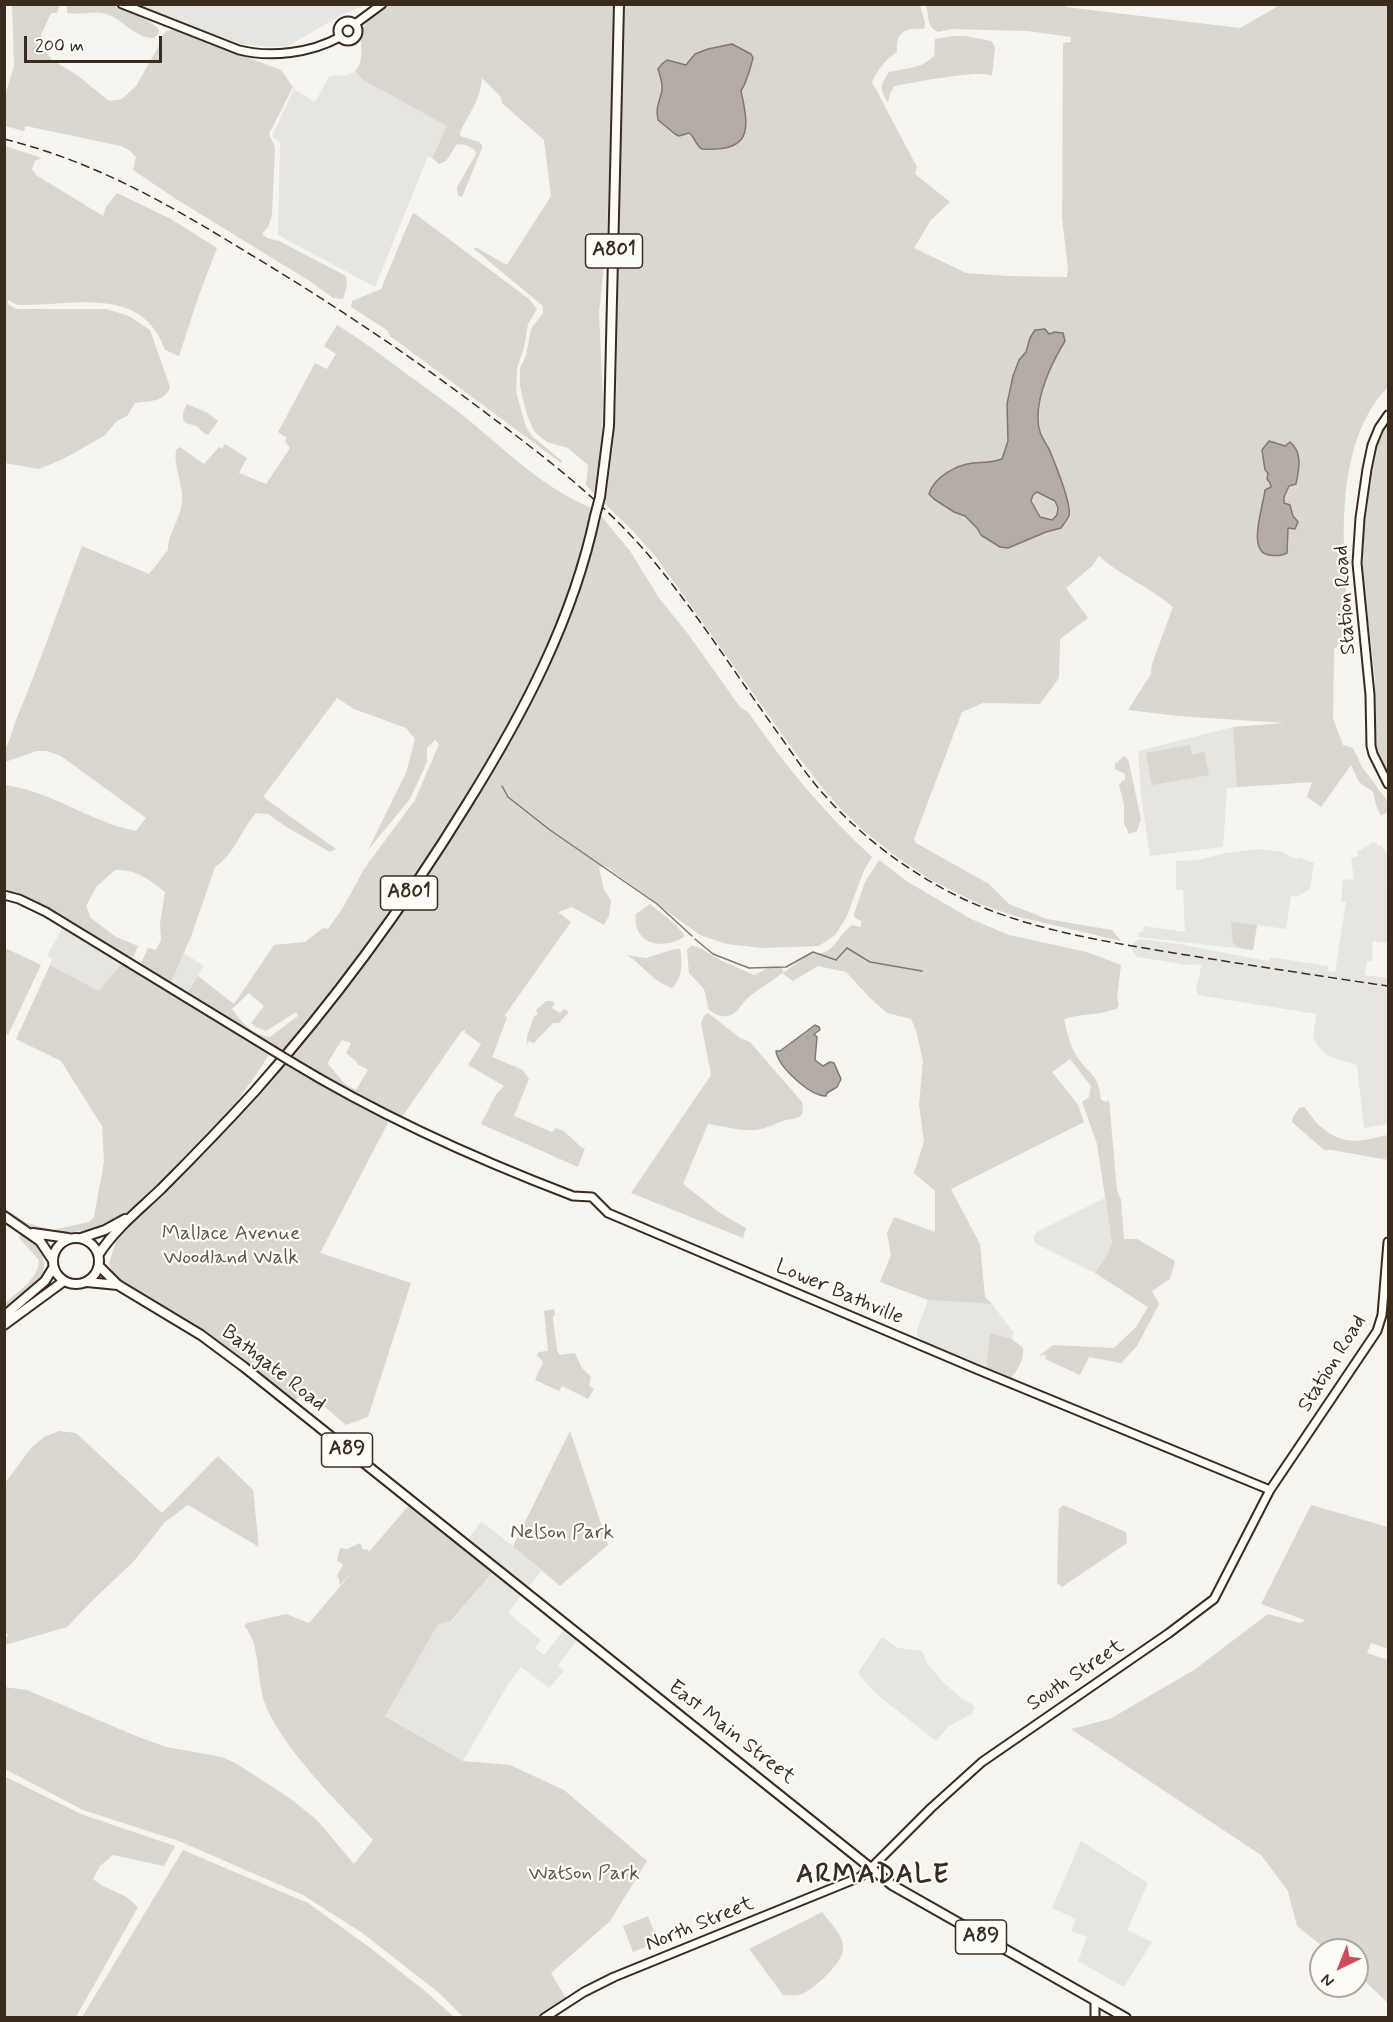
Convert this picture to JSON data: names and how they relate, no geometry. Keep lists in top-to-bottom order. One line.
{"streets":{"main road":["A801","Station Road","Lower Bathville","Bathgate Road","A89","South Street","East Main Street","North Street"]},"crossings":[["A801","Bathgate Road"],["A801","A89"],["Station Road","Lower Bathville"],["Station Road","South Street"],["Lower Bathville","South Street"],["Bathgate Road","A89"],["Bathgate Road","East Main Street"],["A89","South Street"],["A89","East Main Street"],["A89","North Street"],["South Street","East Main Street"],["South Street","North Street"],["East Main Street","North Street"]],"districts":["ARMADALE"],"parks":["Mallace Avenue Woodland Walk","Nelson Park","Watson Park"],"scale_bar":"200 m","north":"bottom left"}
